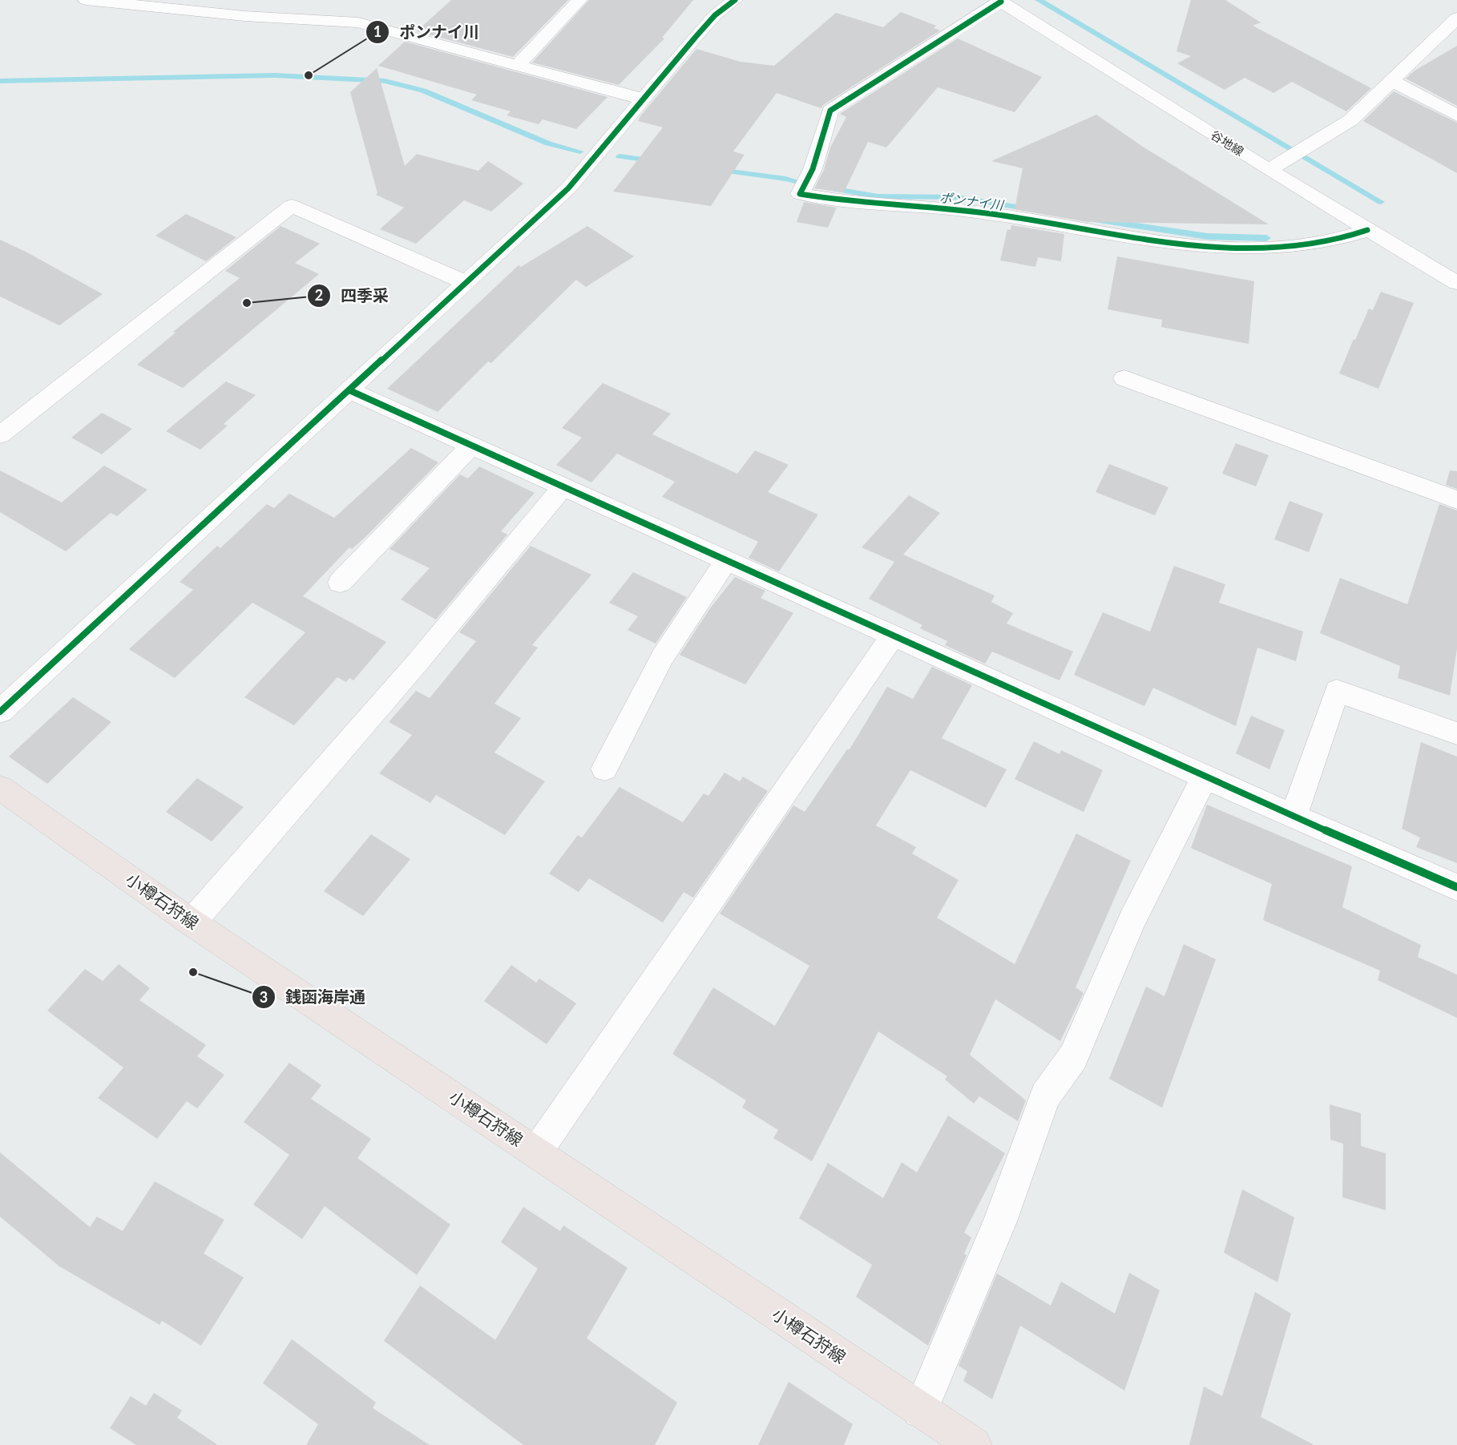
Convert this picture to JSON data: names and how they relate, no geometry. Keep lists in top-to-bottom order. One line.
{"streets":{"main road":["小樽石狩線"],"street":["谷地線"]},"water":["ポンナイ川"],"places":["ポンナイ川","四季采","銭函海岸通"]}
